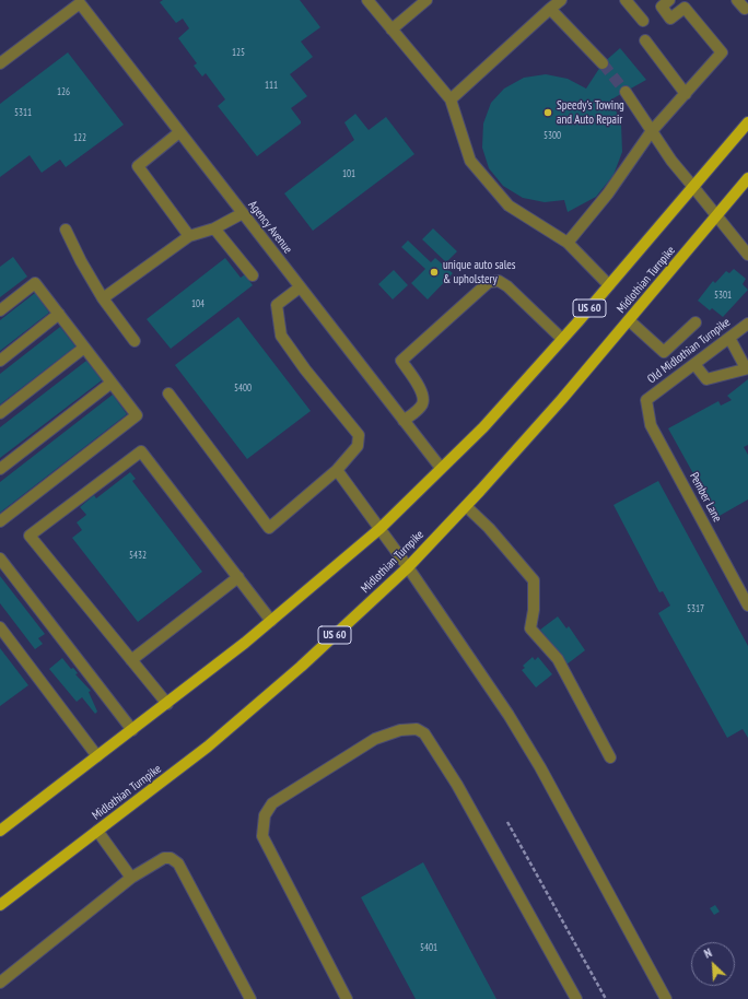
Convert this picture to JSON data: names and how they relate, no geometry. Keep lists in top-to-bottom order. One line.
{"streets":{"main road":["Midlothian Turnpike","US 60"],"street":["Agency Avenue","Old Midlothian Turnpike","Pember Lane"]},"crossings":[["Agency Avenue","Midlothian Turnpike"],["Old Midlothian Turnpike","Pember Lane"]],"places":["Speedy's Towing and Auto Repair","unique auto sales & upholstery"],"house_numbers":["125","111","126","5311","5300","122","101","5301","104","5400","5432","5317","5401"],"north":"top left"}
